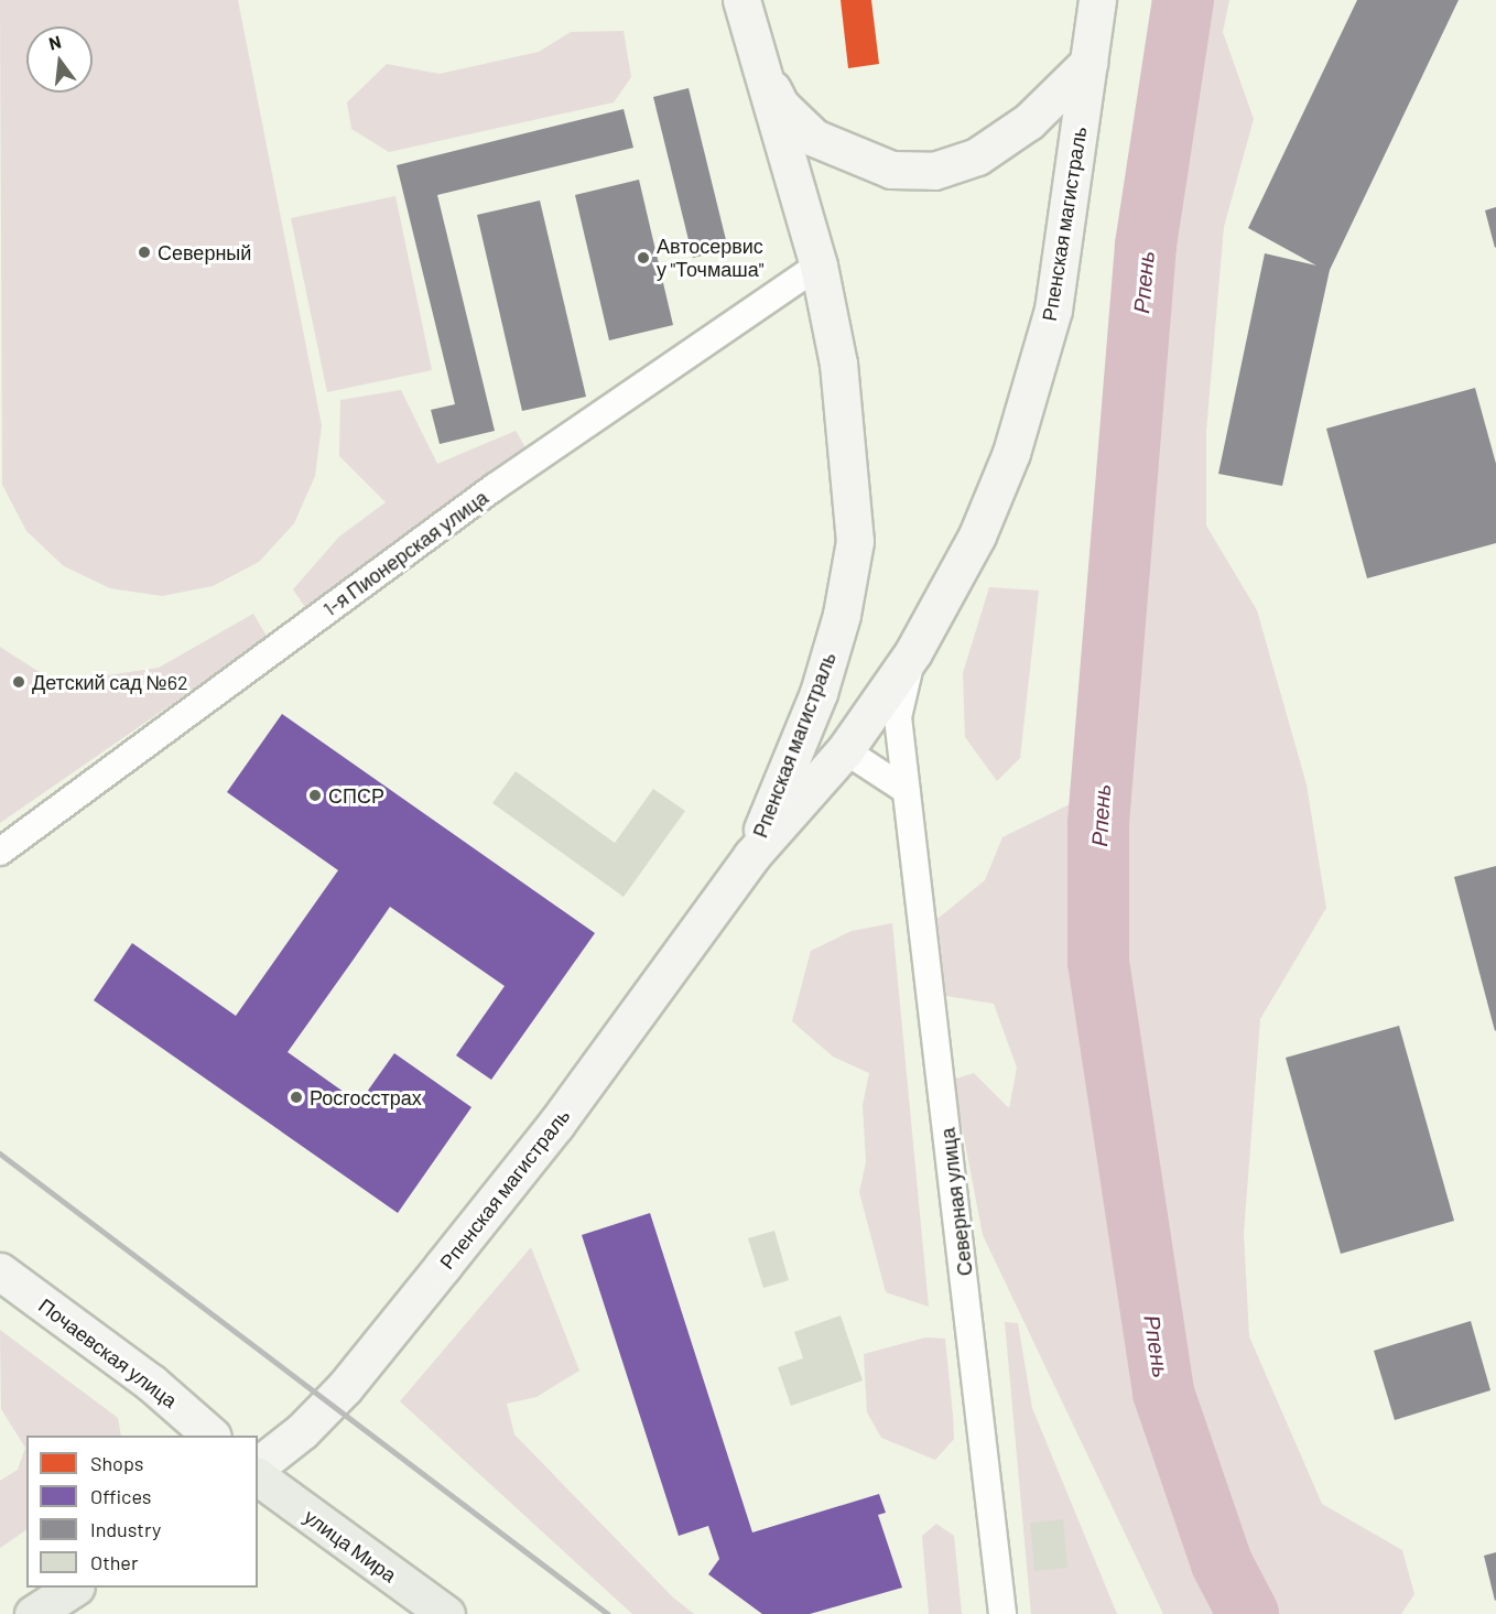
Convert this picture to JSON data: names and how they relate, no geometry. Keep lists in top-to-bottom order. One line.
{"streets":{"main road":["Рпенская магистраль","Почаевская улица","улица Мира"],"street":["1-я Пионерская улица","Северная улица"]},"crossings":[["Рпенская магистраль","1-я Пионерская улица"],["Рпенская магистраль","Северная улица"]],"water":["Рпень"],"places":["Северный","Автосервис у \"Точмаша\"","Детский сад №62","СПСР","Росгосстрах"],"legend":["Shops","Offices","Industry","Other"],"north":"top"}
